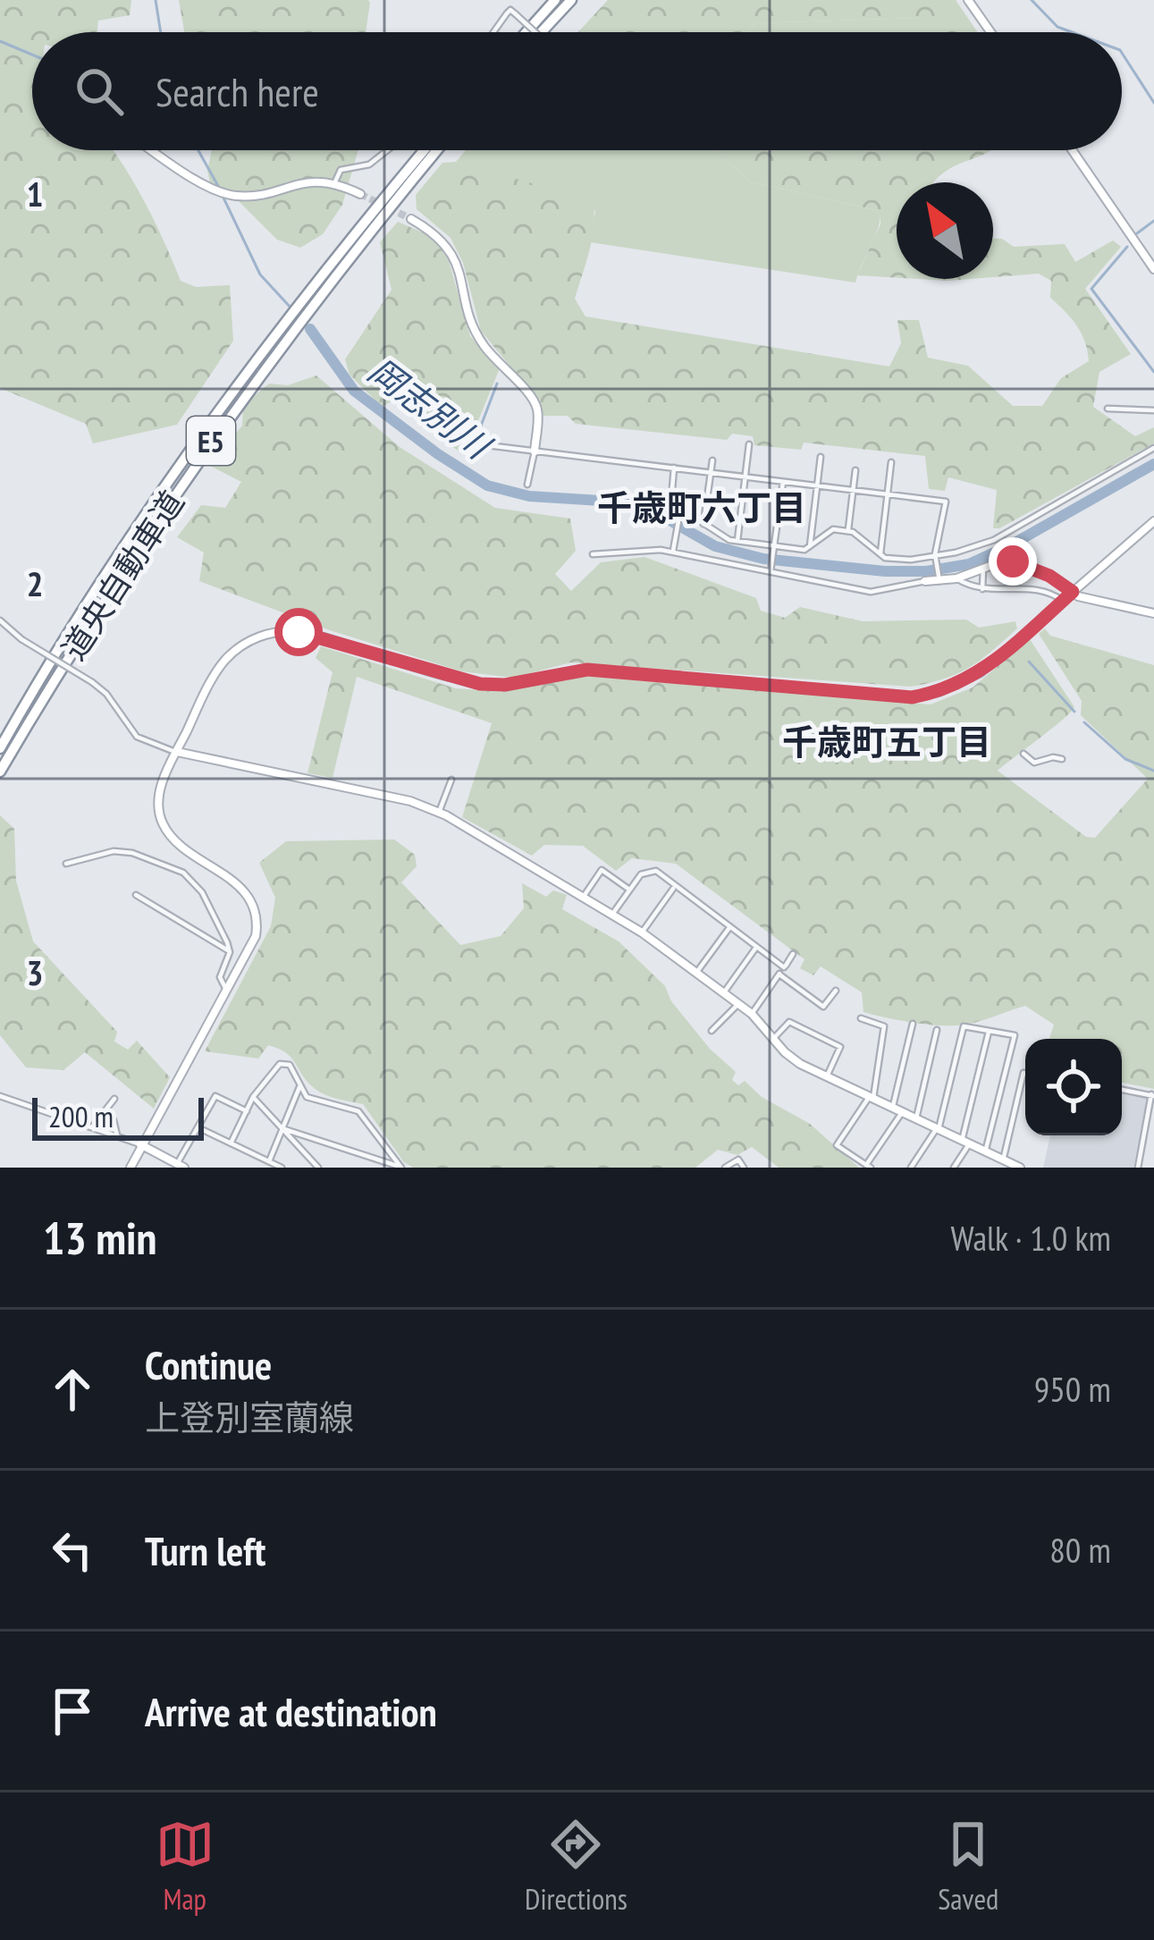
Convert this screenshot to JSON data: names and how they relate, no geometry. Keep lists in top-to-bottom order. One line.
{"streets":{"highway":["E5","道央自動車道"]},"districts":["千歳町六丁目","千歳町五丁目"],"water":["岡志別川"],"scale_bar":"200 m","north":"top left","page":{"search":"Search here","scale":"200 m","heading":["13 min","Walk · 1.0 km"],"list":[["Continue","上登別室蘭線","950 m"],["Turn left","80 m"],"Arrive at destination"],"nav":["Map","Directions","Saved"]},"grid":{"rows":["1","2","3"]}}
